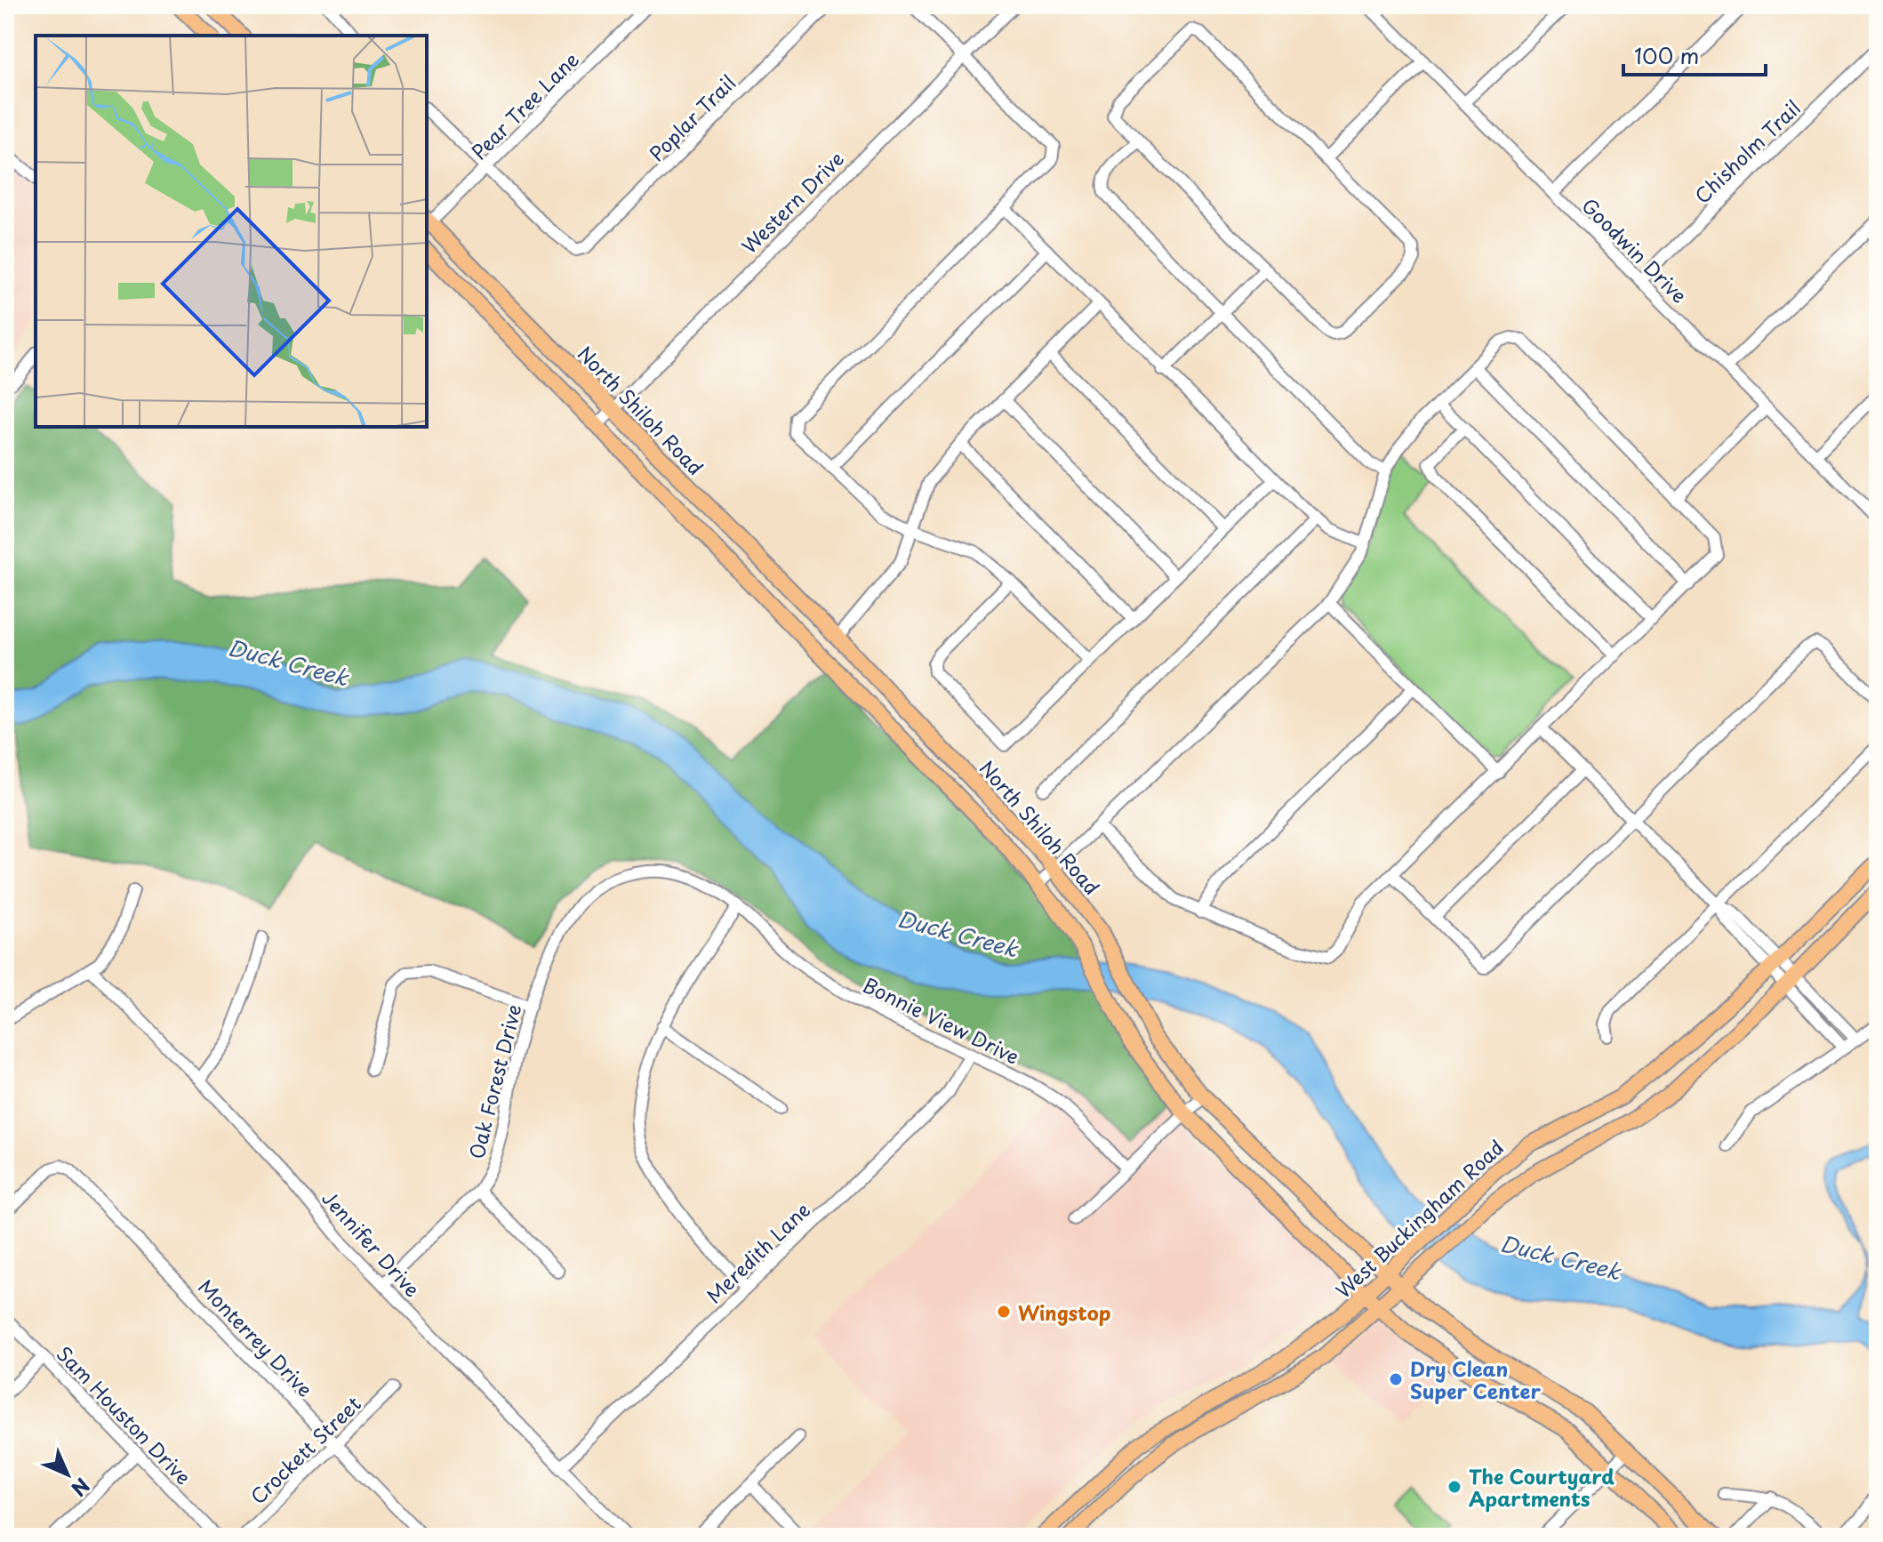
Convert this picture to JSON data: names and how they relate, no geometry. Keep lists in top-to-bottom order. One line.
{"streets":{"main road":["North Shiloh Road","West Buckingham Road"],"street":["Pear Tree Lane","Poplar Trail","Chisholm Trail","Western Drive","Goodwin Drive","Bonnie View Drive","Oak Forest Drive","Jennifer Drive","Meredith Lane","Monterrey Drive","Sam Houston Drive","Crockett Street"]},"crossings":[["Pear Tree Lane","Poplar Trail"],["Pear Tree Lane","North Shiloh Road"],["Chisholm Trail","Goodwin Drive"],["Western Drive","North Shiloh Road"],["North Shiloh Road","West Buckingham Road"],["Bonnie View Drive","Oak Forest Drive"],["Bonnie View Drive","Meredith Lane"],["Oak Forest Drive","Jennifer Drive"],["Jennifer Drive","Meredith Lane"],["Monterrey Drive","Crockett Street"]],"water":["Duck Creek"],"places":["Wingstop","Dry Clean Super Center","The Courtyard Apartments"],"scale_bar":"100 m","north":"bottom right"}
